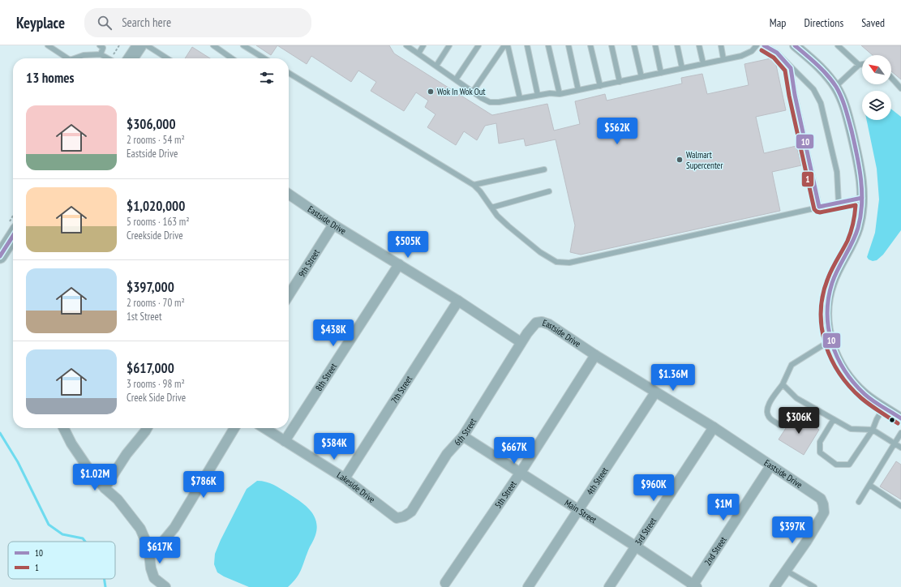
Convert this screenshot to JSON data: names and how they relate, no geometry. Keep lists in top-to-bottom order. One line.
{"streets":{"street":["Eastside Drive","9th Street","8th Street","7th Street","6th Street","4th Street","Lakeside Drive","5th Street","Main Street","3rd Street","2nd Street"]},"crossings":[["Eastside Drive","9th Street"],["Eastside Drive","8th Street"],["Eastside Drive","7th Street"],["Eastside Drive","6th Street"],["Eastside Drive","4th Street"],["Eastside Drive","5th Street"],["Eastside Drive","3rd Street"],["Eastside Drive","2nd Street"],["8th Street","Lakeside Drive"],["7th Street","Lakeside Drive"],["6th Street","Lakeside Drive"],["6th Street","Main Street"],["4th Street","Main Street"],["5th Street","Main Street"],["Main Street","3rd Street"],["Main Street","2nd Street"]],"places":["Wok In Wok Out","Walmart Supercenter"],"lines":["transit line 10","transit line 1"],"legend":["10","1"],"north":"top left","page":{"header":"Keyplace","search":"Search here","nav":["Map","Directions","Saved"],"heading":"13 homes","list":[{"name":"$306,000","note":"2 rooms · 54 m² · Eastside Drive"},{"name":"$1,020,000","note":"5 rooms · 163 m² · Creekside Drive"},{"name":"$397,000","note":"2 rooms · 70 m² · 1st Street"},{"name":"$617,000","note":"3 rooms · 98 m² · Creek Side Drive"}],"price":["$562K","$505K","$438K","$1.36M","$306K","$584K","$667K","$1.02M","$786K","$960K","$1M","$397K","$617K"]}}
